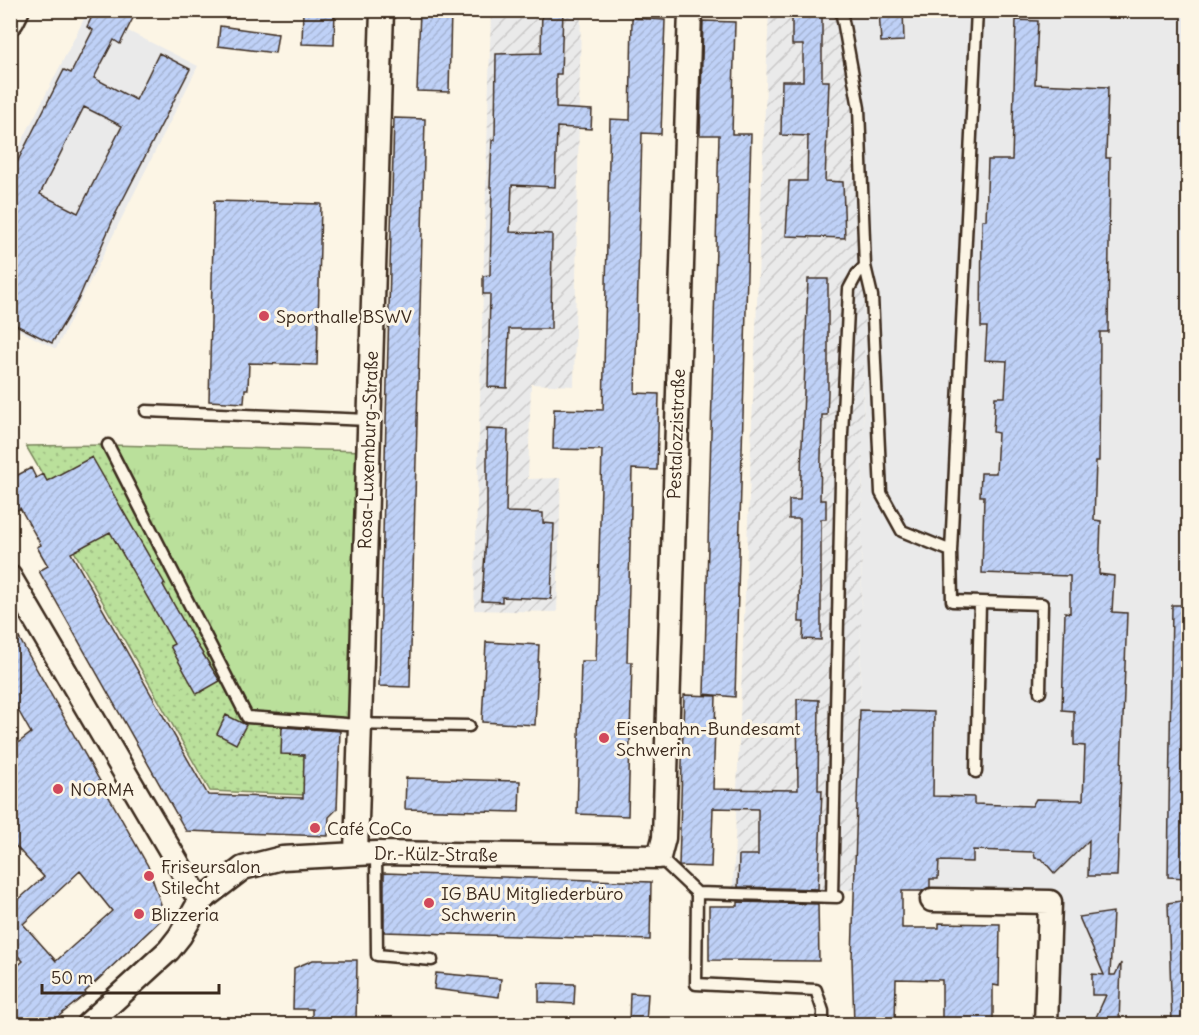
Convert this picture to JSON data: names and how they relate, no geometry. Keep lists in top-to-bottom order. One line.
{"streets":{"street":["Pestalozzistraße","Rosa-Luxemburg-Straße","Dr.-Külz-Straße"]},"crossings":[["Pestalozzistraße","Dr.-Külz-Straße"],["Rosa-Luxemburg-Straße","Dr.-Külz-Straße"]],"places":["Sporthalle BSWV","Eisenbahn-Bundesamt Schwerin","NORMA","Café CoCo","Friseursalon Stilecht","IG BAU Mitgliederbüro Schwerin","Blizzeria"],"scale_bar":"50 m"}
